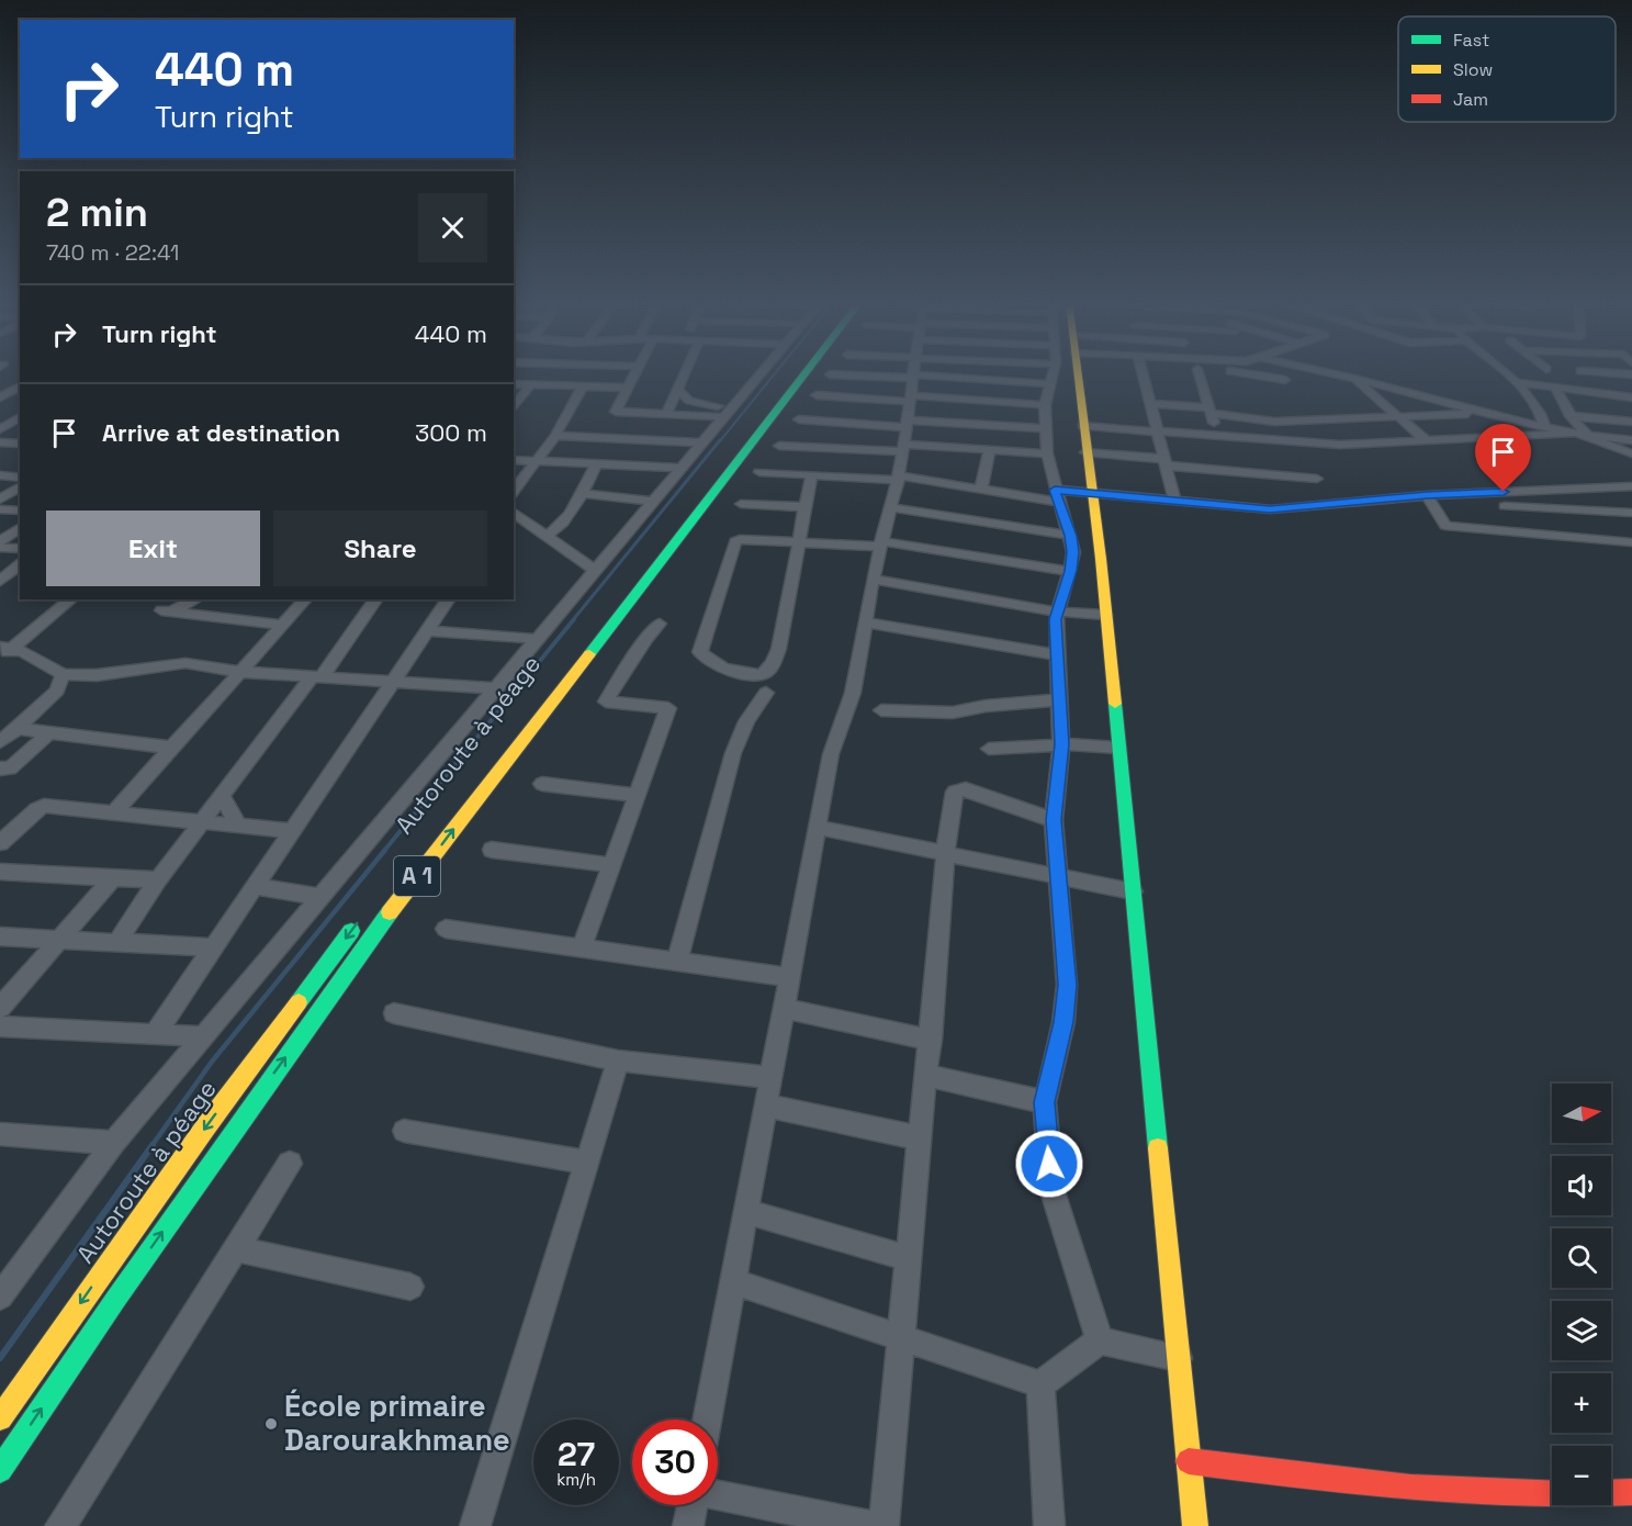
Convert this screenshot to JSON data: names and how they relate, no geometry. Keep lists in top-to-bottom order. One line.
{"streets":{"main road":["Autoroute à péage","A 1"]},"places":["École primaire Darourakhmane"],"legend":["Fast","Slow","Jam"],"north":"right","page":{"turn":["440 m","Turn right"],"heading":["2 min","740 m · 22:41"],"list":[{"name":"Turn right","value":"440 m"},{"name":"Arrive at destination","value":"300 m"}],"buttons":["Exit","Share"],"map_buttons":["+","−"],"speed":"27 km/h","limit":"30"}}
